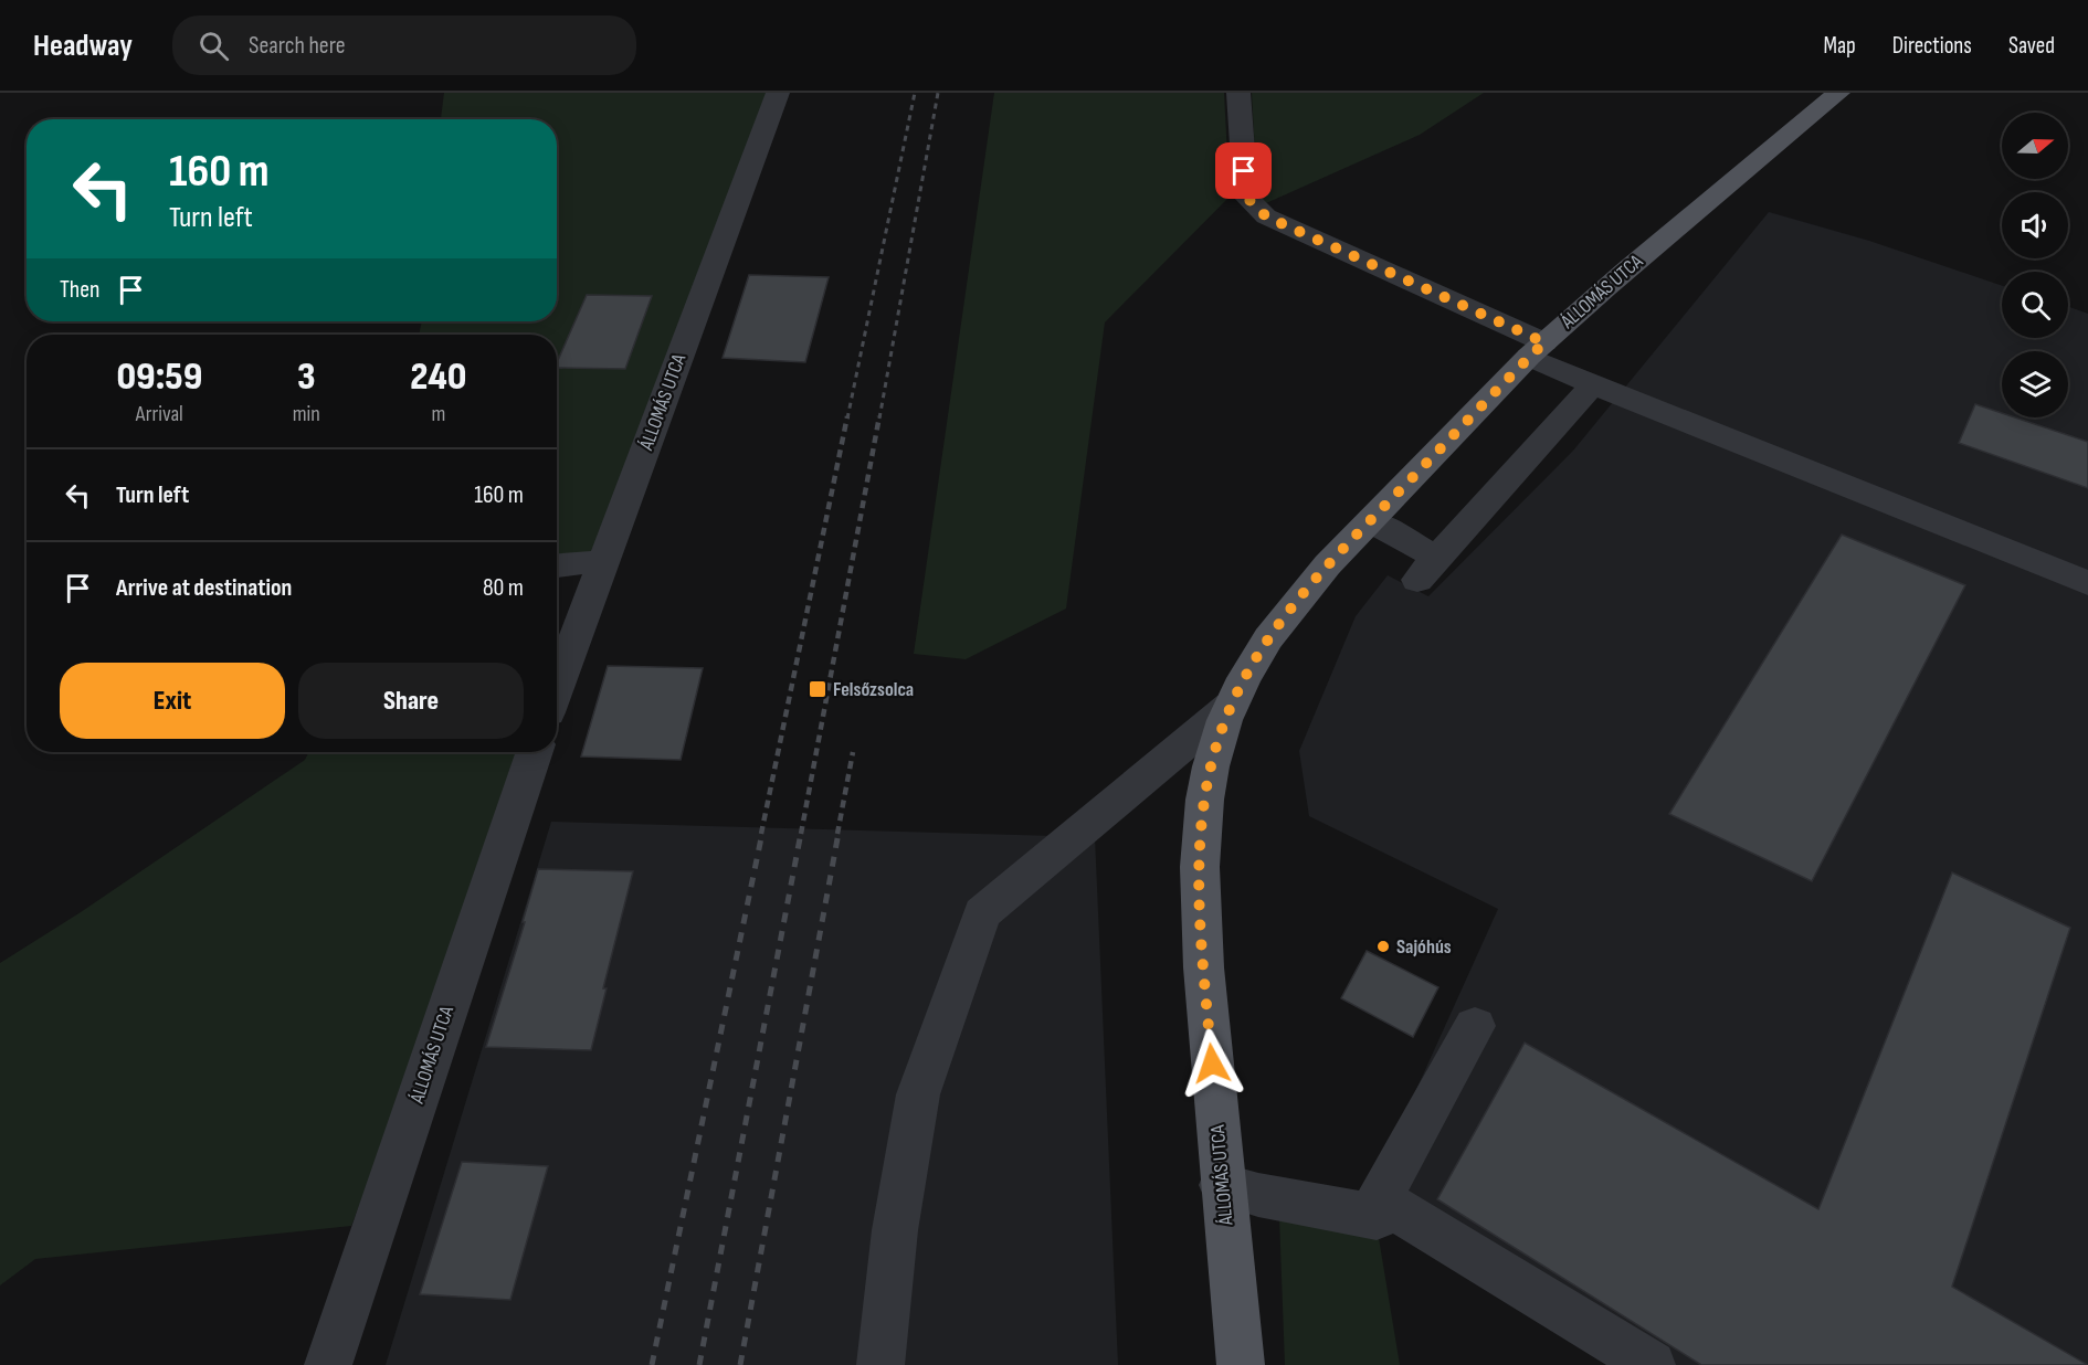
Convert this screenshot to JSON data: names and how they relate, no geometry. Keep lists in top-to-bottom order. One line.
{"streets":{"main road":["ÁLLOMÁS UTCA"]},"places":{"transit":["Felsőzsolca"],"other":["Sajóhús"]},"north":"right","page":{"header":"Headway","search":"Search here","nav":["Map","Directions","Saved"],"turn":["160 m","Turn left"],"then":"Then","eta":["09:59","Arrival","3","min","240","m"],"list":[{"name":"Turn left","value":"160 m"},{"name":"Arrive at destination","value":"80 m"}],"buttons":["Exit","Share"]}}
